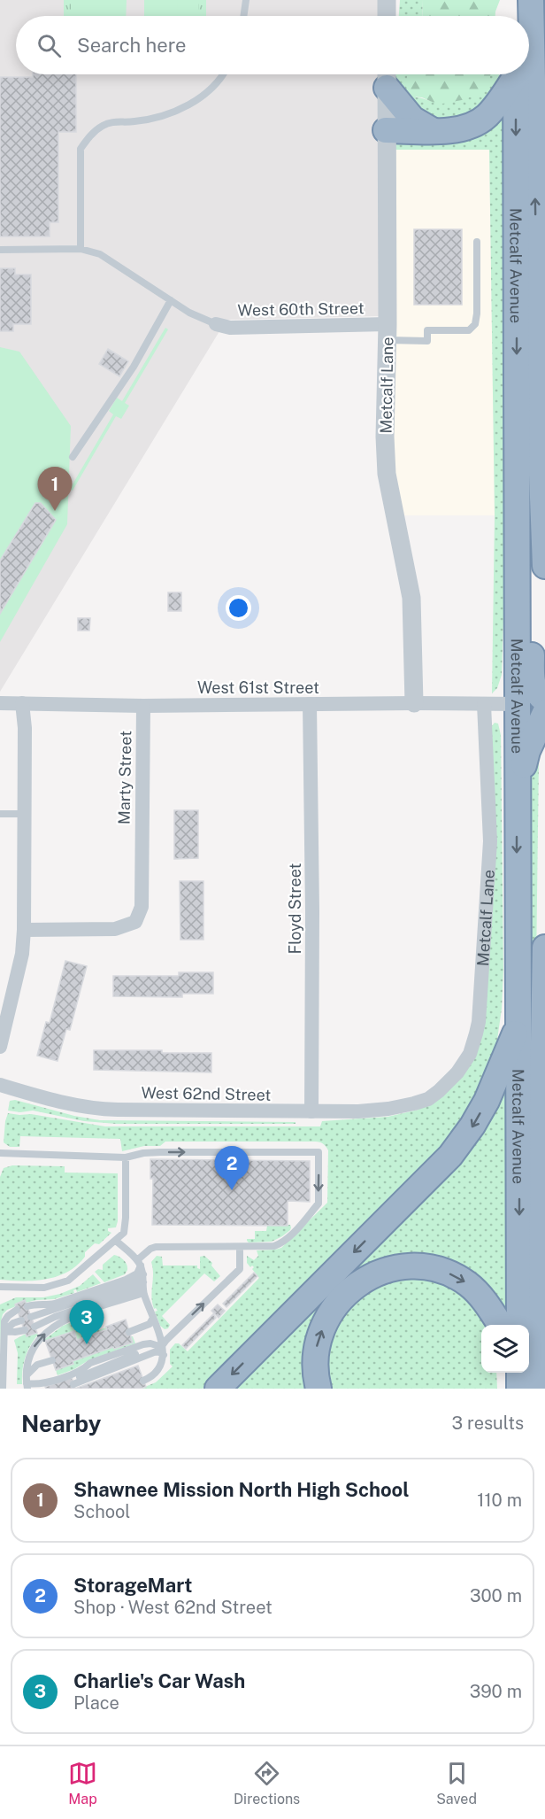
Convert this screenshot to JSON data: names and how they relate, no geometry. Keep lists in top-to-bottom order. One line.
{"streets":{"highway":["Metcalf Avenue"],"street":["West 60th Street","Metcalf Lane","West 61st Street","Marty Street","Floyd Street","West 62nd Street"]},"crossings":[["Metcalf Avenue","West 61st Street"],["West 60th Street","Metcalf Lane"],["Metcalf Lane","West 61st Street"],["Metcalf Lane","West 62nd Street"],["West 61st Street","Marty Street"],["West 61st Street","Floyd Street"],["Floyd Street","West 62nd Street"]],"page":{"search":"Search here","pins":["1","2","3"],"heading":["Nearby","3 results"],"list":[{"mark":"1","name":"Shawnee Mission North High School","note":"School","value":"110 m"},{"mark":"2","name":"StorageMart","note":"Shop · West 62nd Street","value":"300 m"},{"mark":"3","name":"Charlie's Car Wash","note":"Place","value":"390 m"}],"nav":["Map","Directions","Saved"]}}
